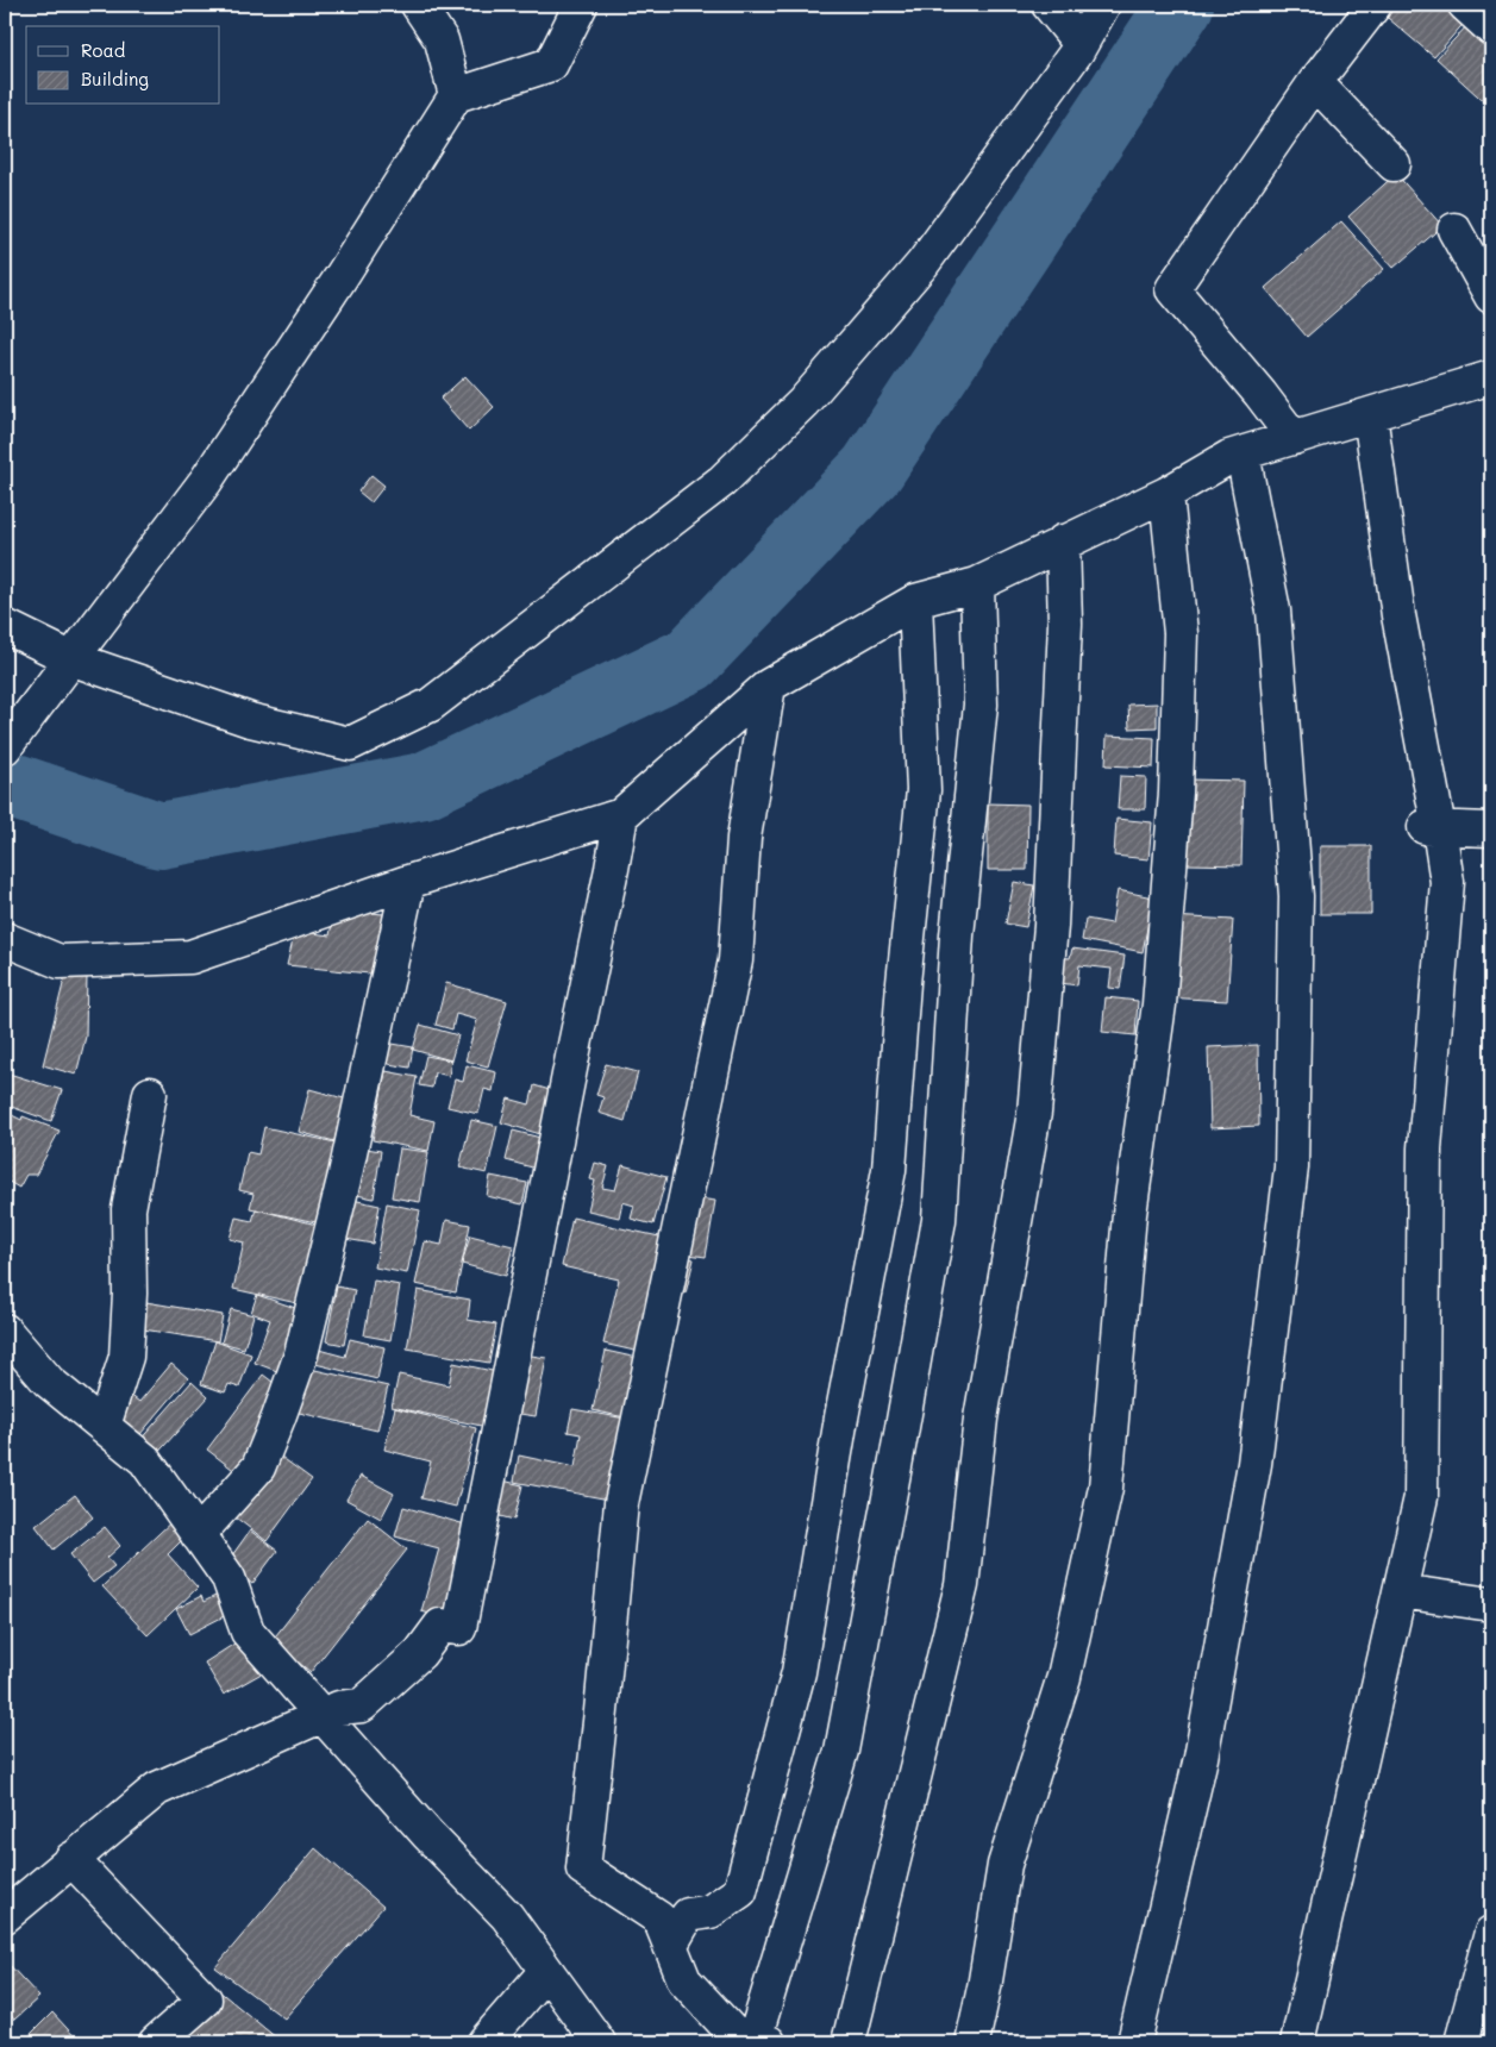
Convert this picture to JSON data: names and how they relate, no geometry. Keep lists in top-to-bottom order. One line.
{"legend":["Road","Building"]}
